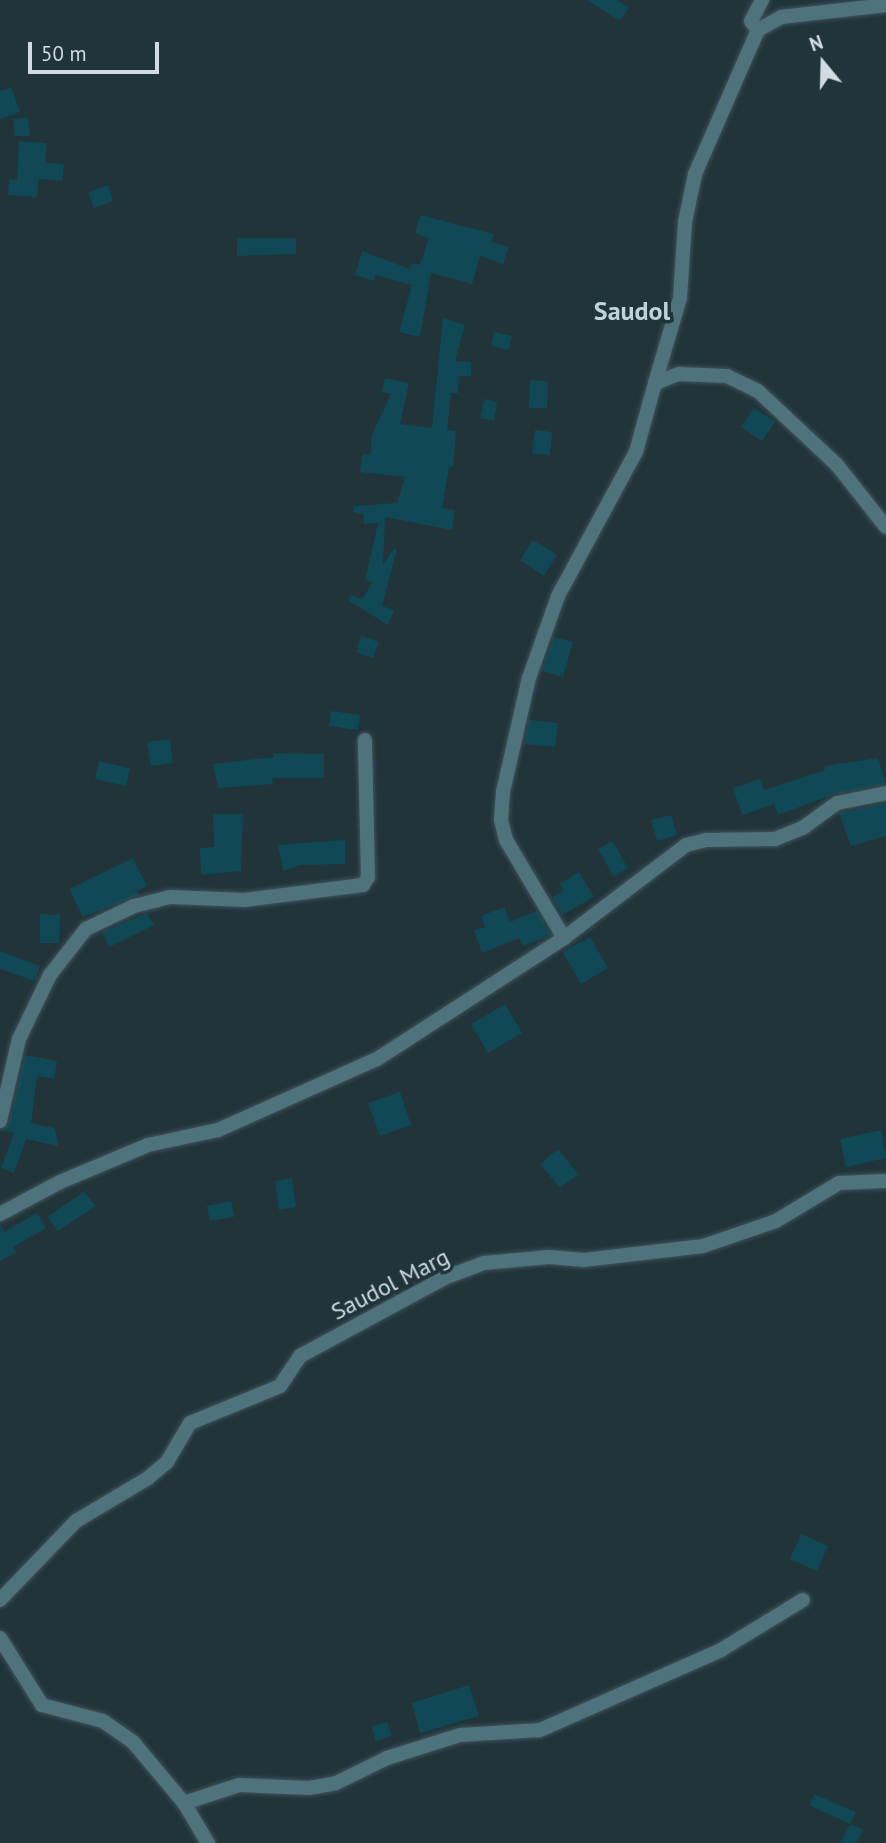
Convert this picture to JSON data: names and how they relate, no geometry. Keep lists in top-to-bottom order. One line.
{"streets":{"street":["Saudol Marg"]},"districts":["Saudol"],"scale_bar":"50 m","north":"top"}
